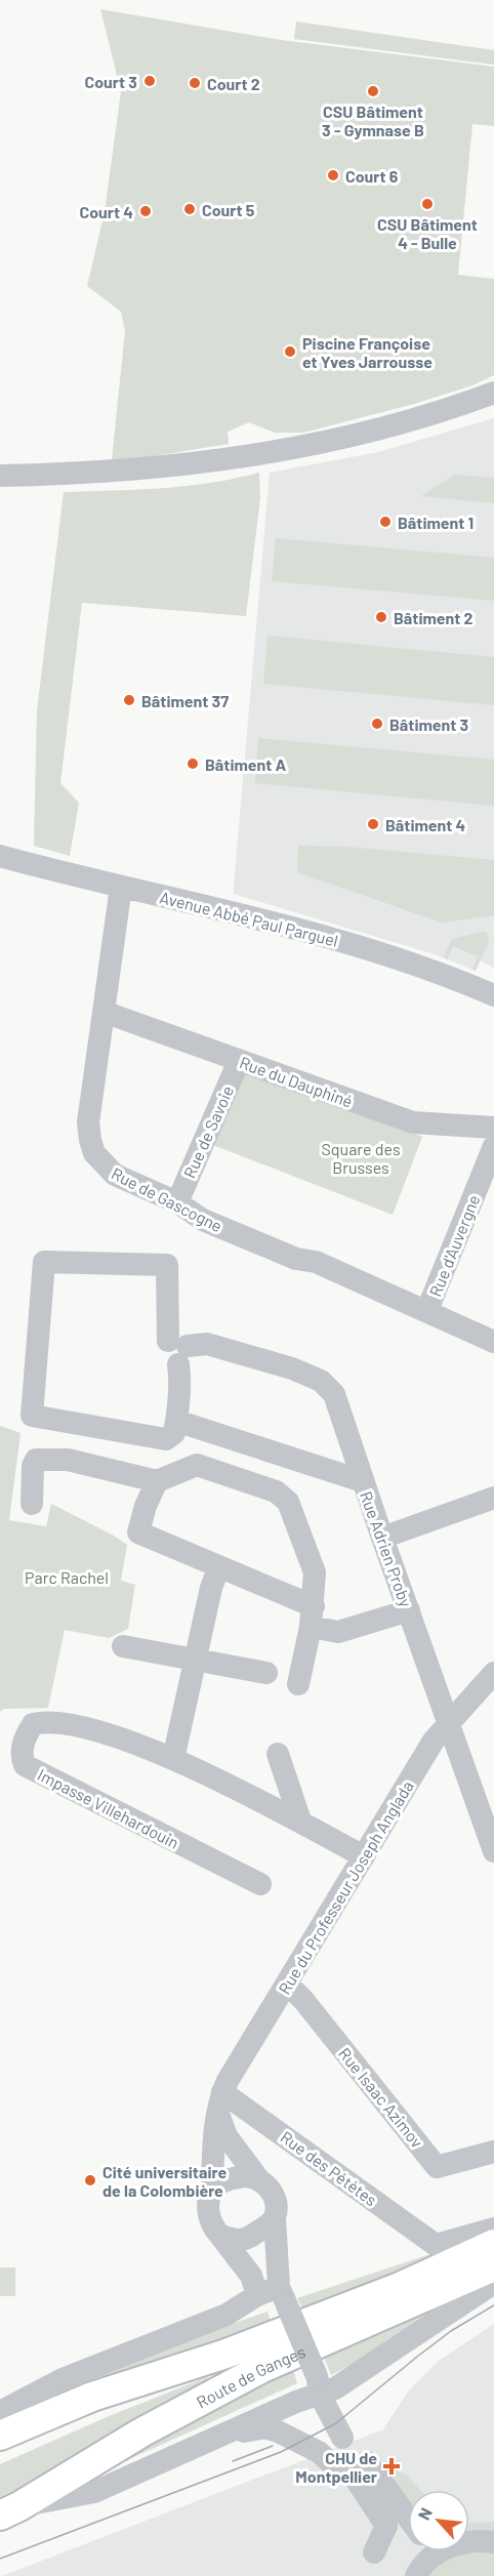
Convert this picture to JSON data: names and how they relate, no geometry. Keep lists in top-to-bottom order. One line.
{"streets":{"main road":["Route de Ganges"],"street":["Avenue Abbé Paul Parguel","Rue du Dauphiné","Rue de Savoie","Rue de Gascogne","Rue d'Auvergne","Rue Adrien Proby","Impasse Villehardouin","Rue du Professeur Joseph Anglada","Rue Isaac Azimov","Rue des Pétètes"]},"crossings":[["Avenue Abbé Paul Parguel","Rue de Gascogne"],["Rue du Dauphiné","Rue de Savoie"],["Rue du Dauphiné","Rue de Gascogne"],["Rue de Savoie","Rue de Gascogne"],["Rue de Gascogne","Rue d'Auvergne"],["Rue Adrien Proby","Rue du Professeur Joseph Anglada"],["Impasse Villehardouin","Rue du Professeur Joseph Anglada"],["Rue du Professeur Joseph Anglada","Rue Isaac Azimov"],["Rue du Professeur Joseph Anglada","Rue des Pétètes"]],"parks":["Square des Brusses","Parc Rachel"],"places":{"other":["Court 3","Court 2","CSU Bâtiment 3 - Gymnase B","Court 6","CSU Bâtiment 4 - Bulle","Court 5","Court 4","Piscine Françoise et Yves Jarrousse","Bâtiment 1","Bâtiment 2","Bâtiment 37","Bâtiment 3","Bâtiment A","Bâtiment 4","Cité universitaire de la Colombière"],"health":["CHU de Montpellier"]},"north":"top left"}
